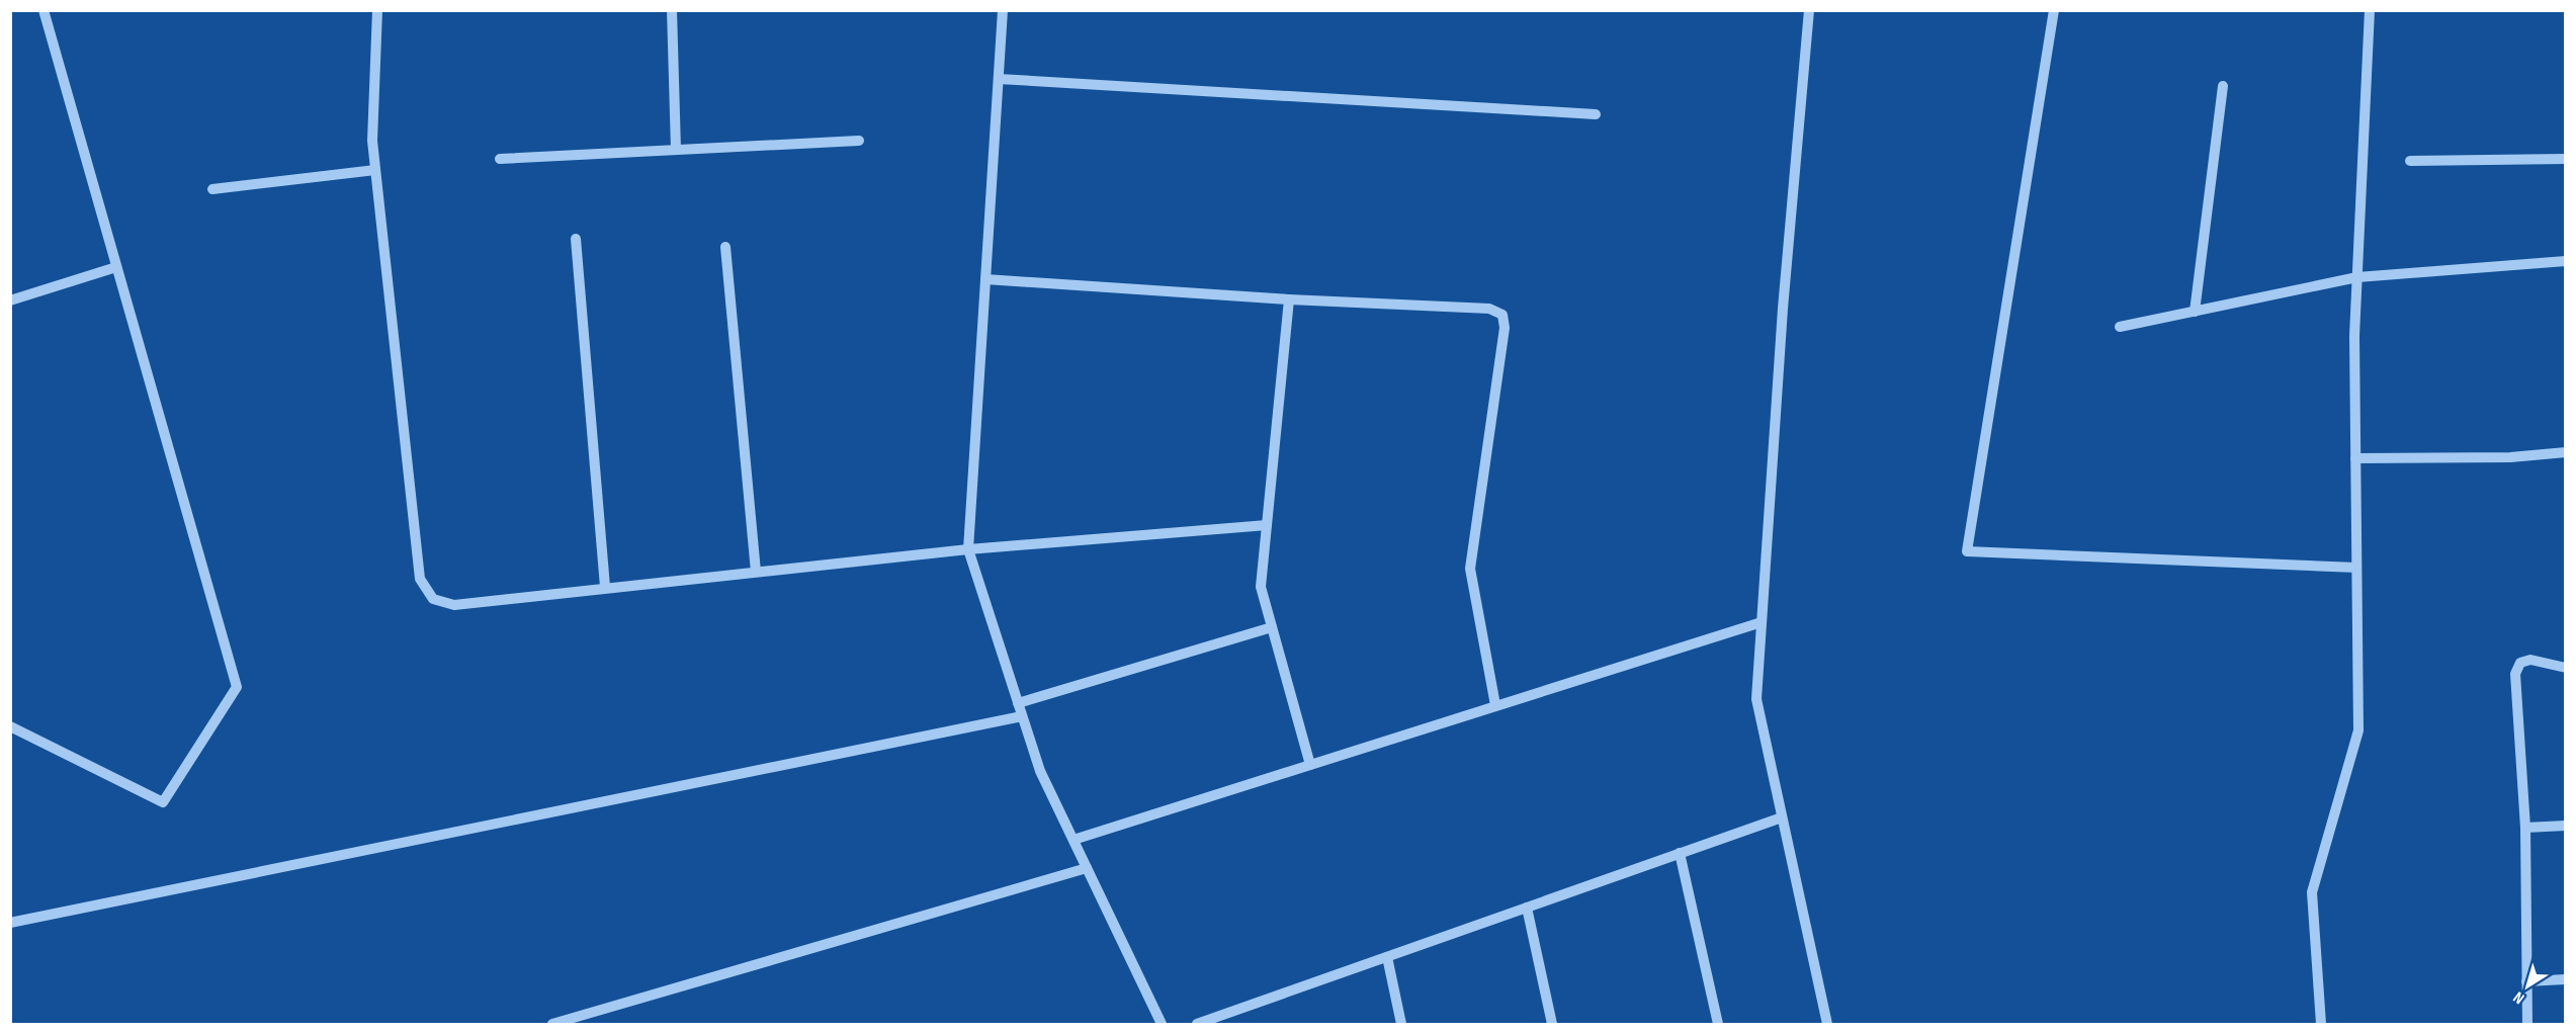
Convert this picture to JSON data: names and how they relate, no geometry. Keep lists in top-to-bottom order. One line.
{"north":"bottom left"}
